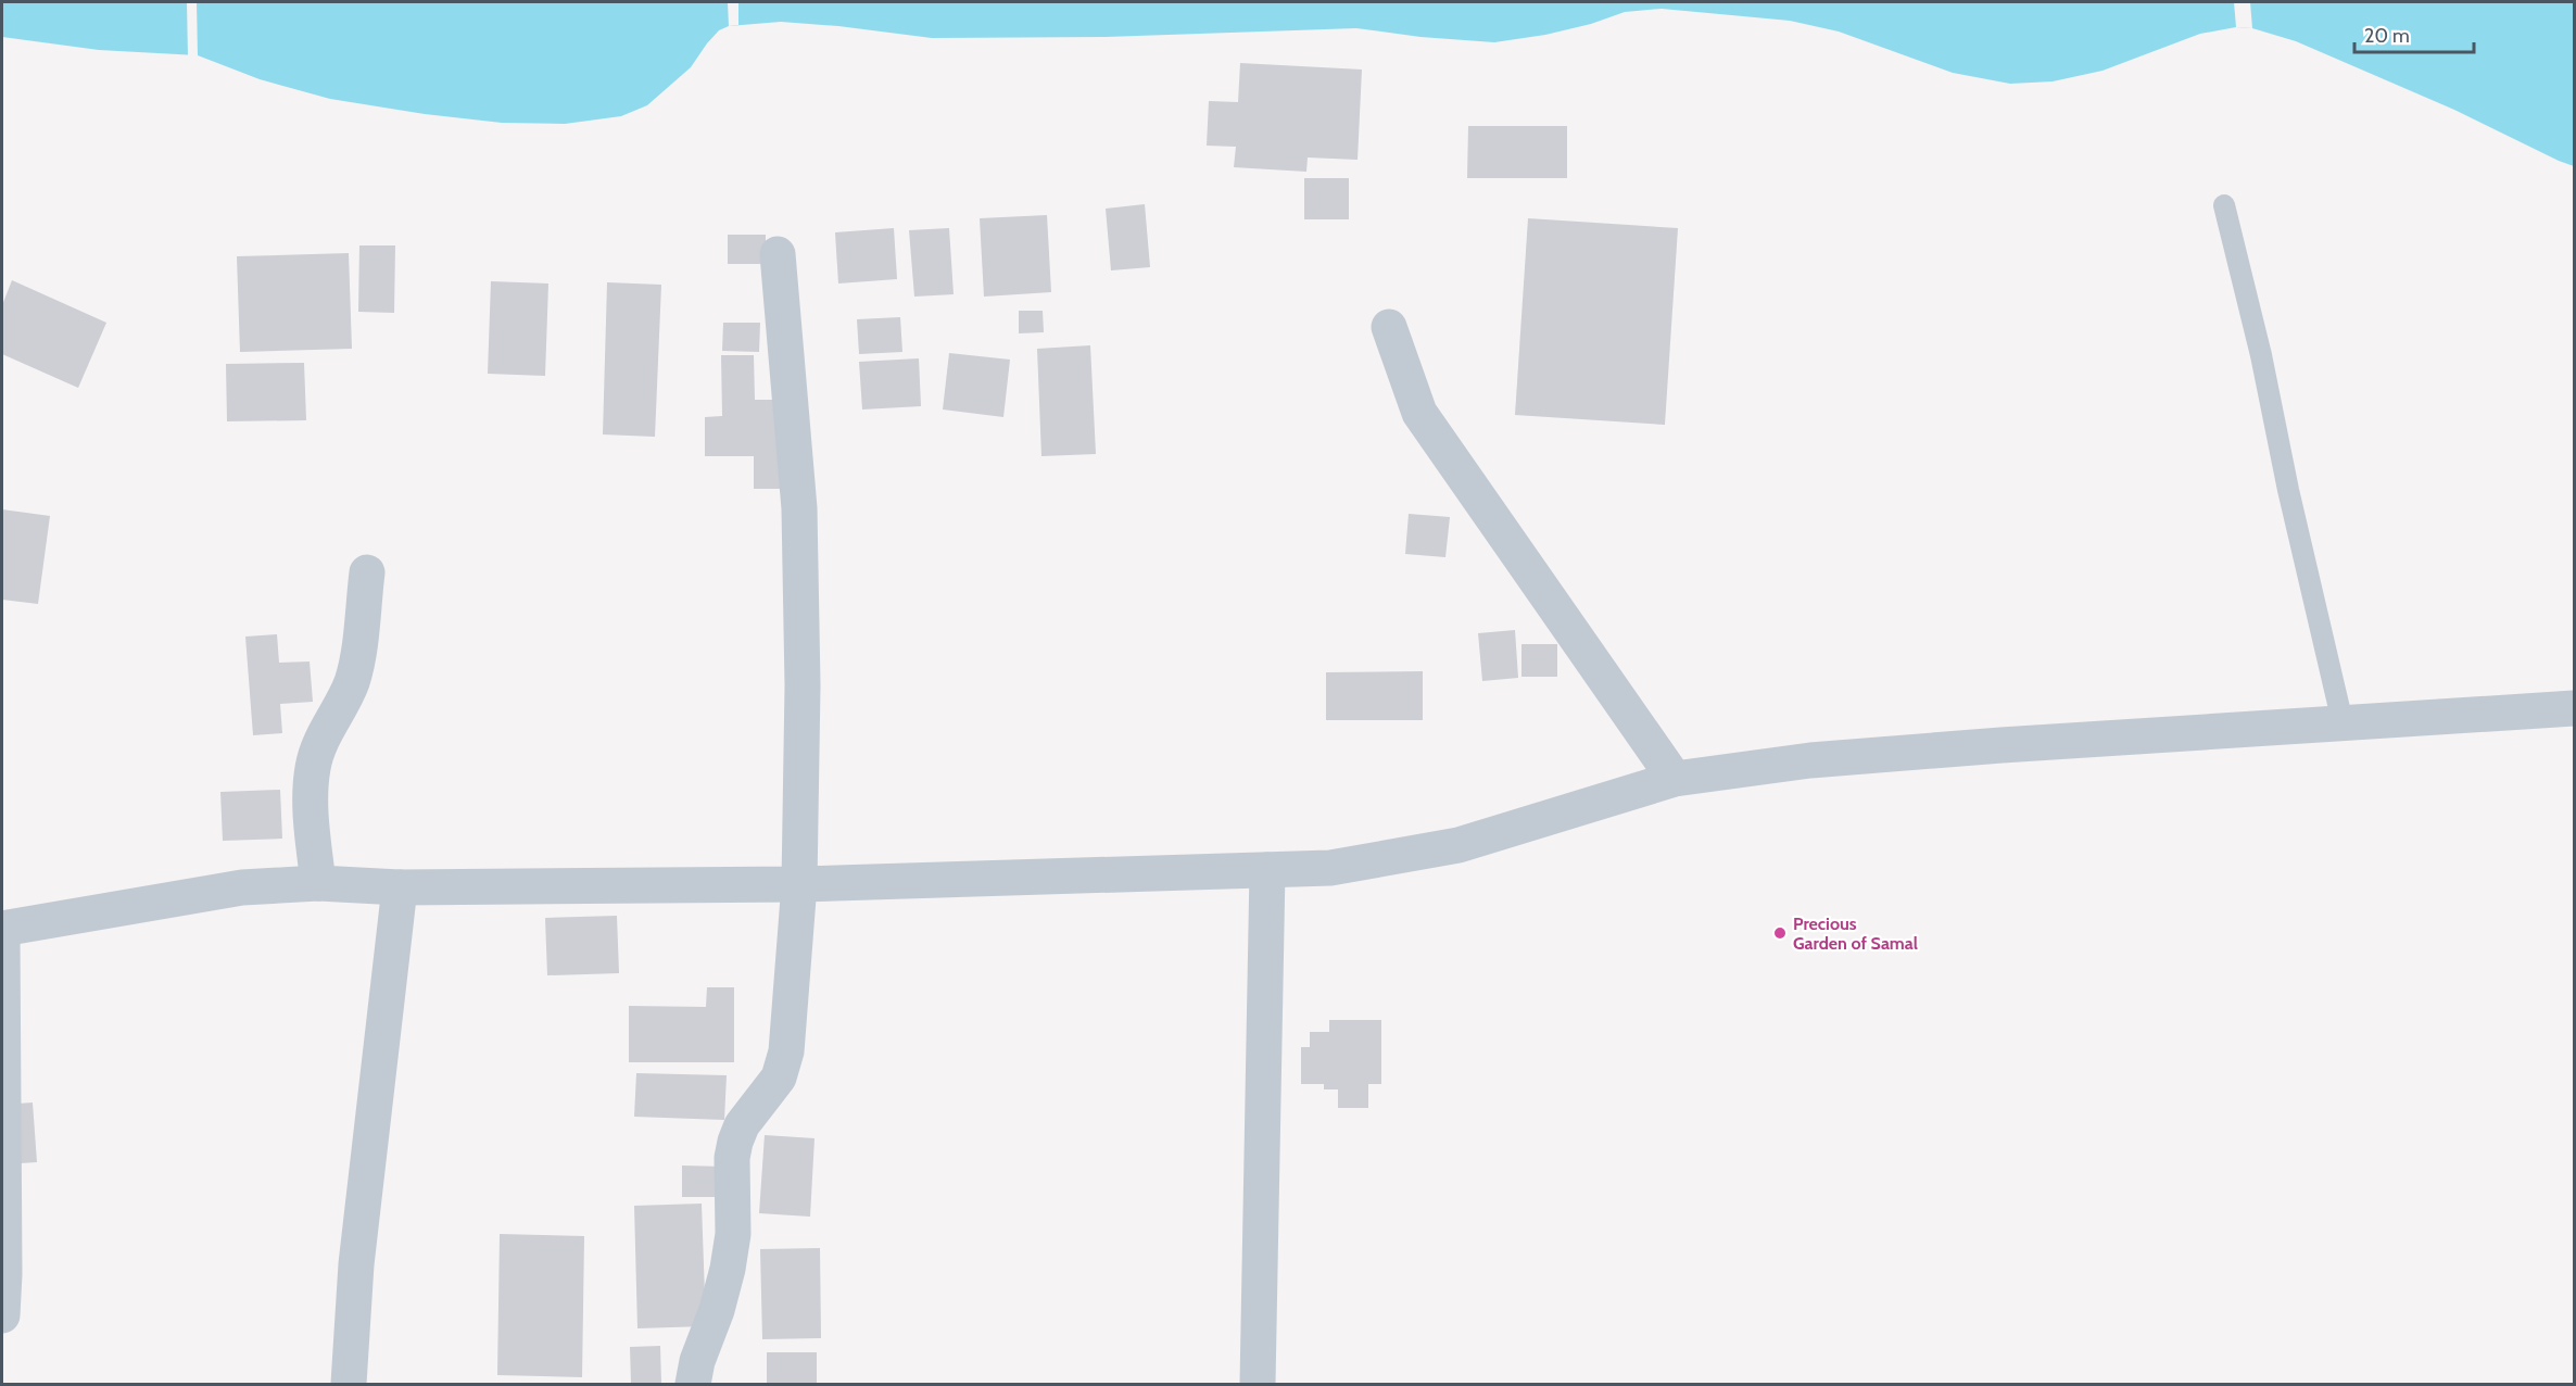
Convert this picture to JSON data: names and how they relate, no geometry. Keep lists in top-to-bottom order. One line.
{"places":["Precious Garden of Samal"],"scale_bar":"20 m"}
